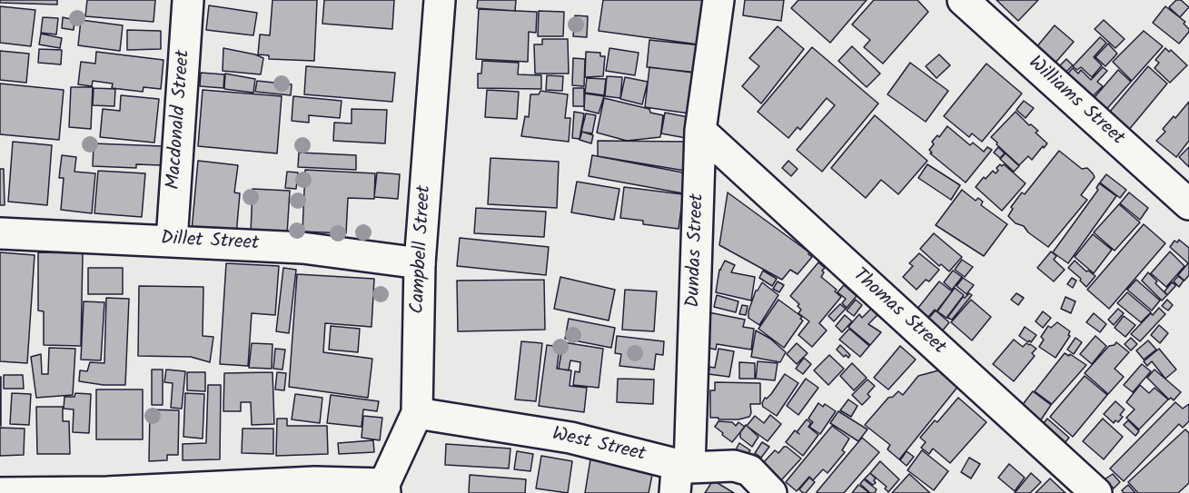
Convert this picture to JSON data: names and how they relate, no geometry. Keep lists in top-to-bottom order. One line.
{"streets":{"street":["Williams Street","Macdonald Street","Dillet Street","Campbell Street","Dundas Street","Thomas Street","West Street"]},"crossings":[["Macdonald Street","Dillet Street"],["Dillet Street","Campbell Street"],["Campbell Street","West Street"],["Dundas Street","Thomas Street"],["Dundas Street","West Street"]]}
